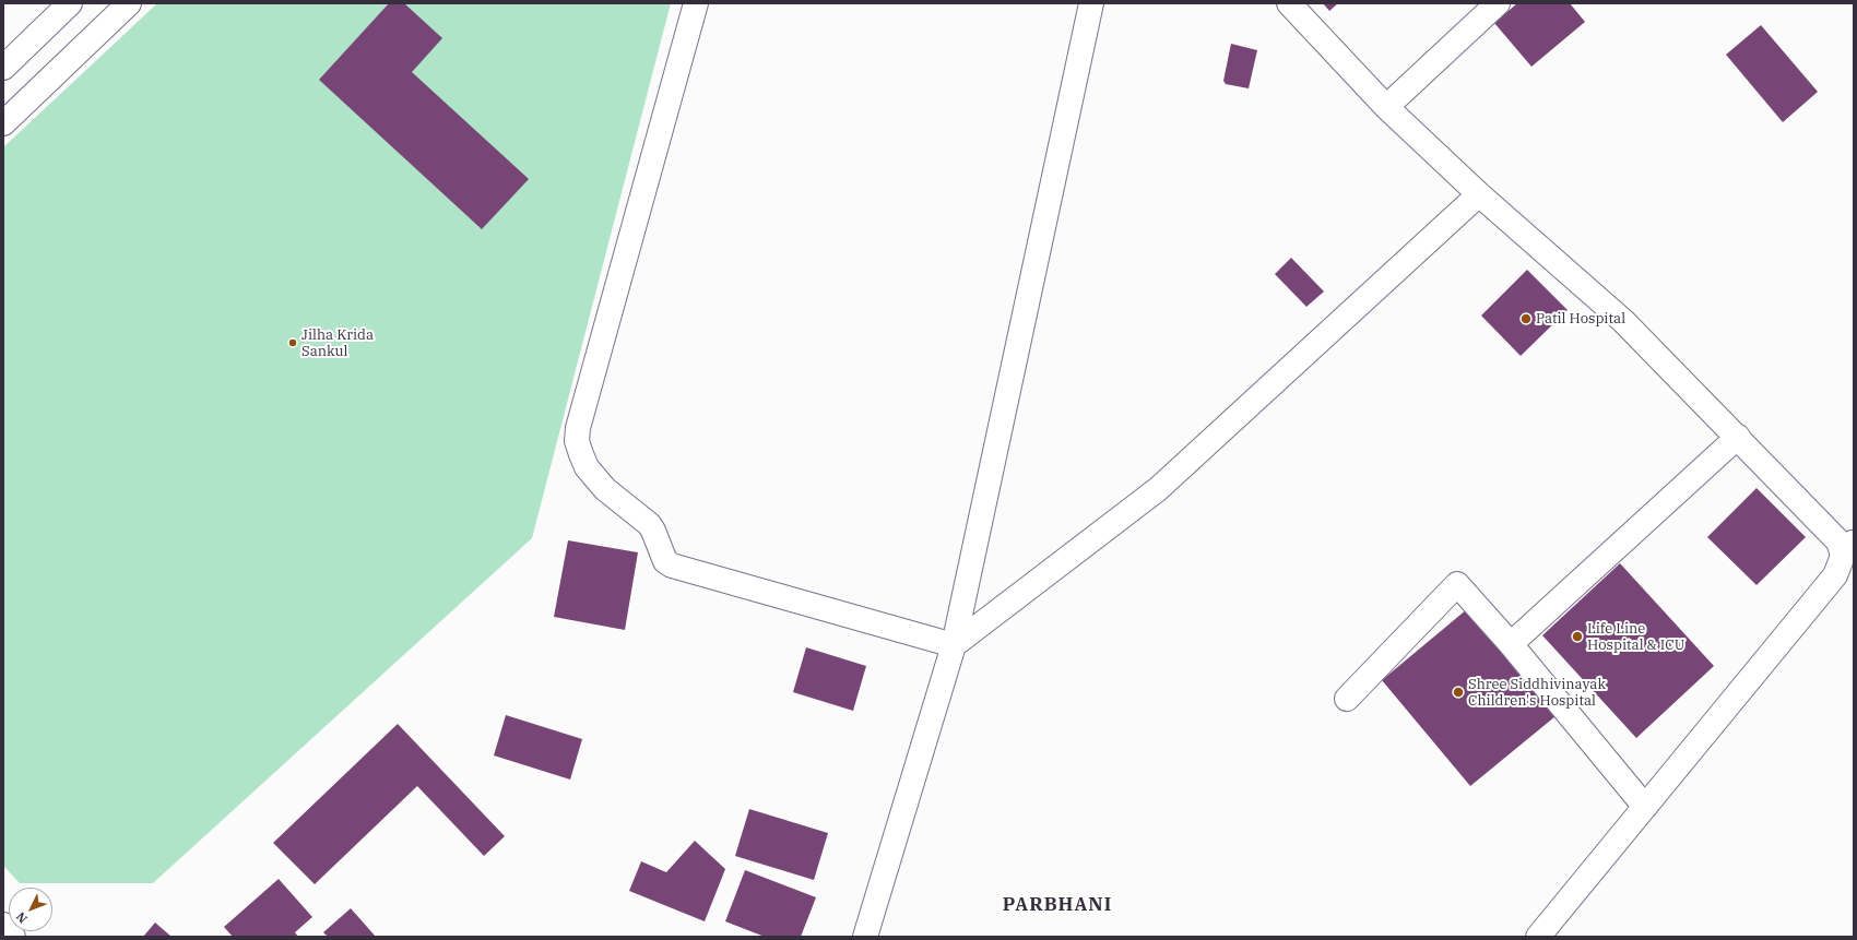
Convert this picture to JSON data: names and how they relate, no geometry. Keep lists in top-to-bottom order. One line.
{"districts":["PARBHANI"],"places":["Patil Hospital","Jilha Krida Sankul","Life Line Hospital & ICU","Shree Siddhivinayak Children's Hospital"],"north":"bottom left"}
